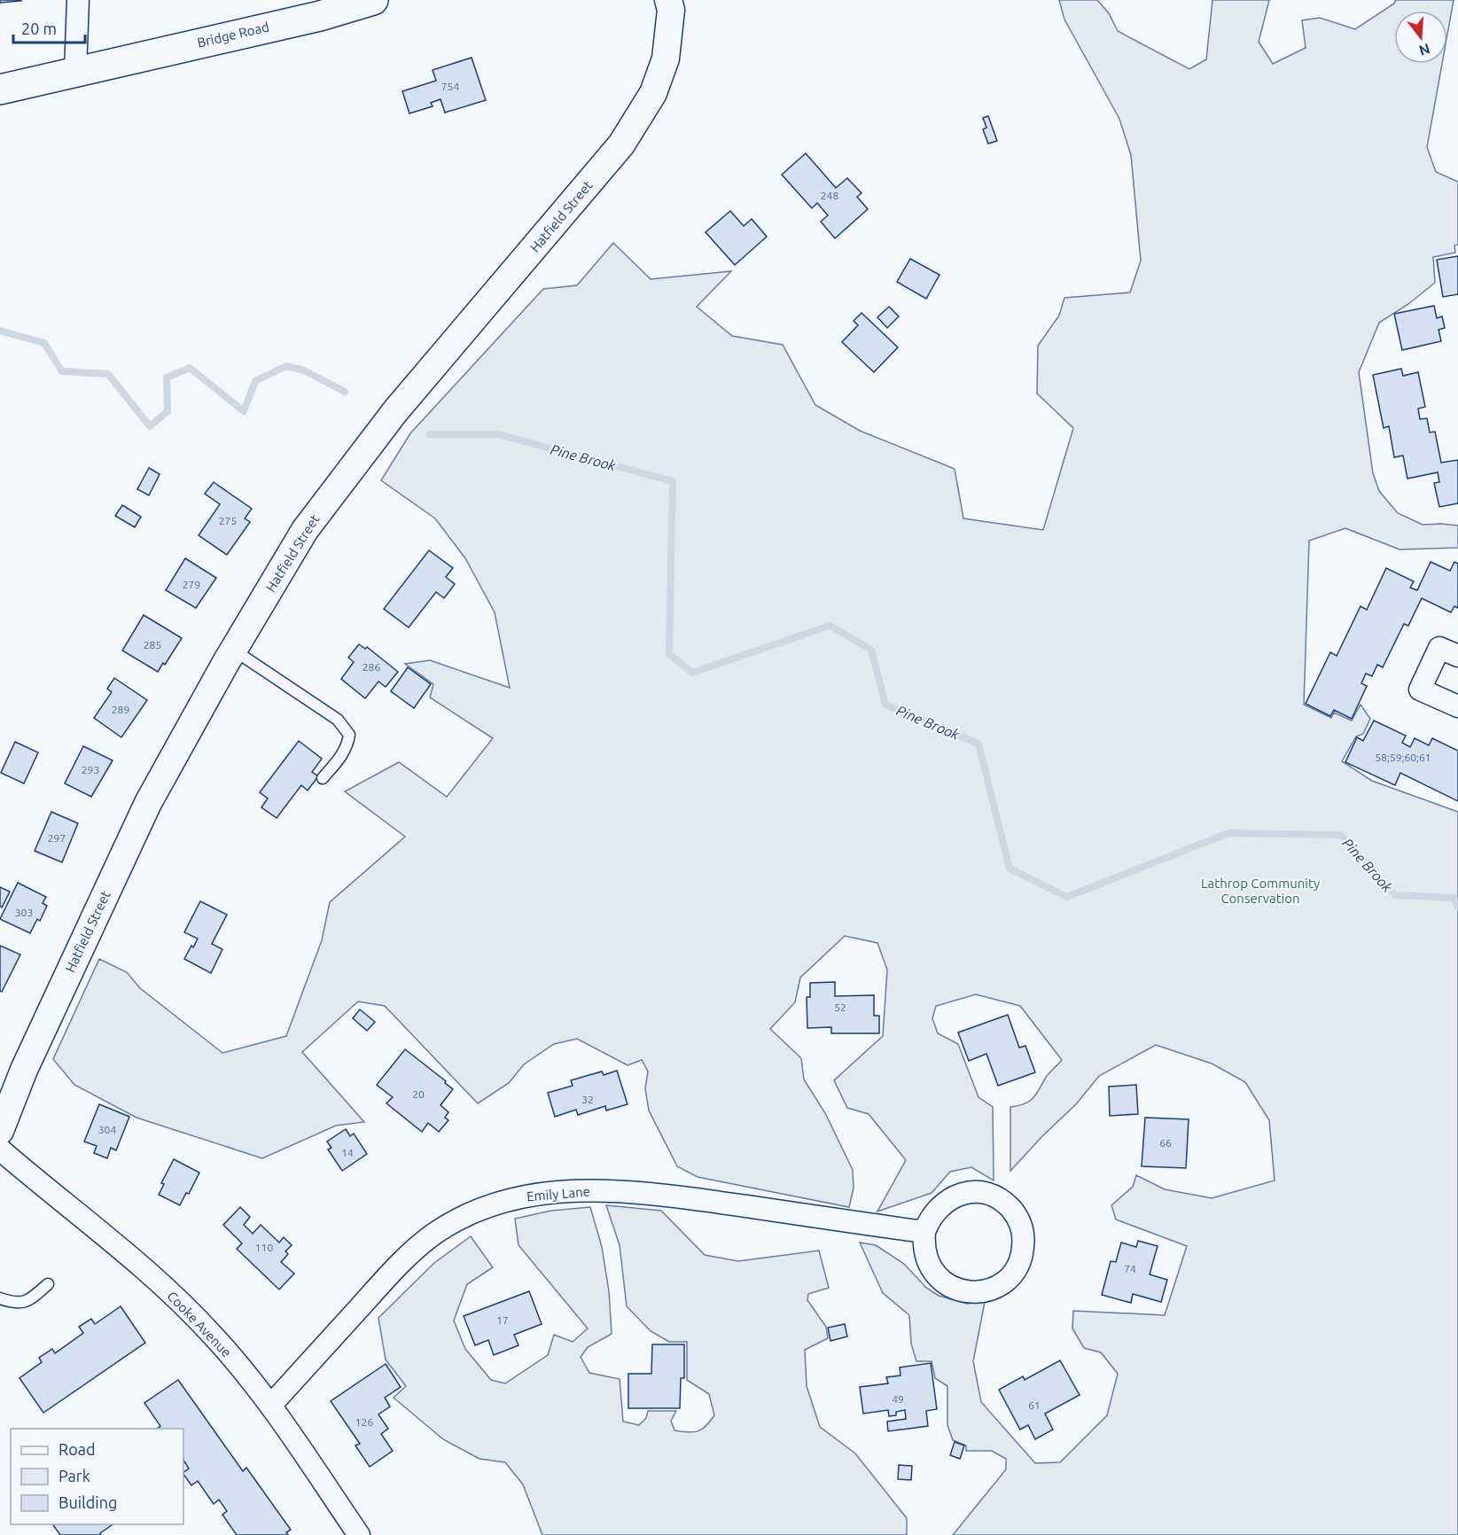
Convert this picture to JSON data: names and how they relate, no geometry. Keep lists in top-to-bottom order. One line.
{"streets":{"main road":["Bridge Road"],"street":["Hatfield Street","Emily Lane","Cooke Avenue"]},"crossings":[["Emily Lane","Cooke Avenue"]],"water":["Pine Brook"],"parks":["Lathrop Community Conservation"],"house_numbers":["754","248","275","279","285","286","289","58;59;60;61","293","297","303","52","20","32","304","66","14","110","74","17","49","61","126"],"legend":["Road","Park","Building"],"scale_bar":"20 m","north":"bottom"}
